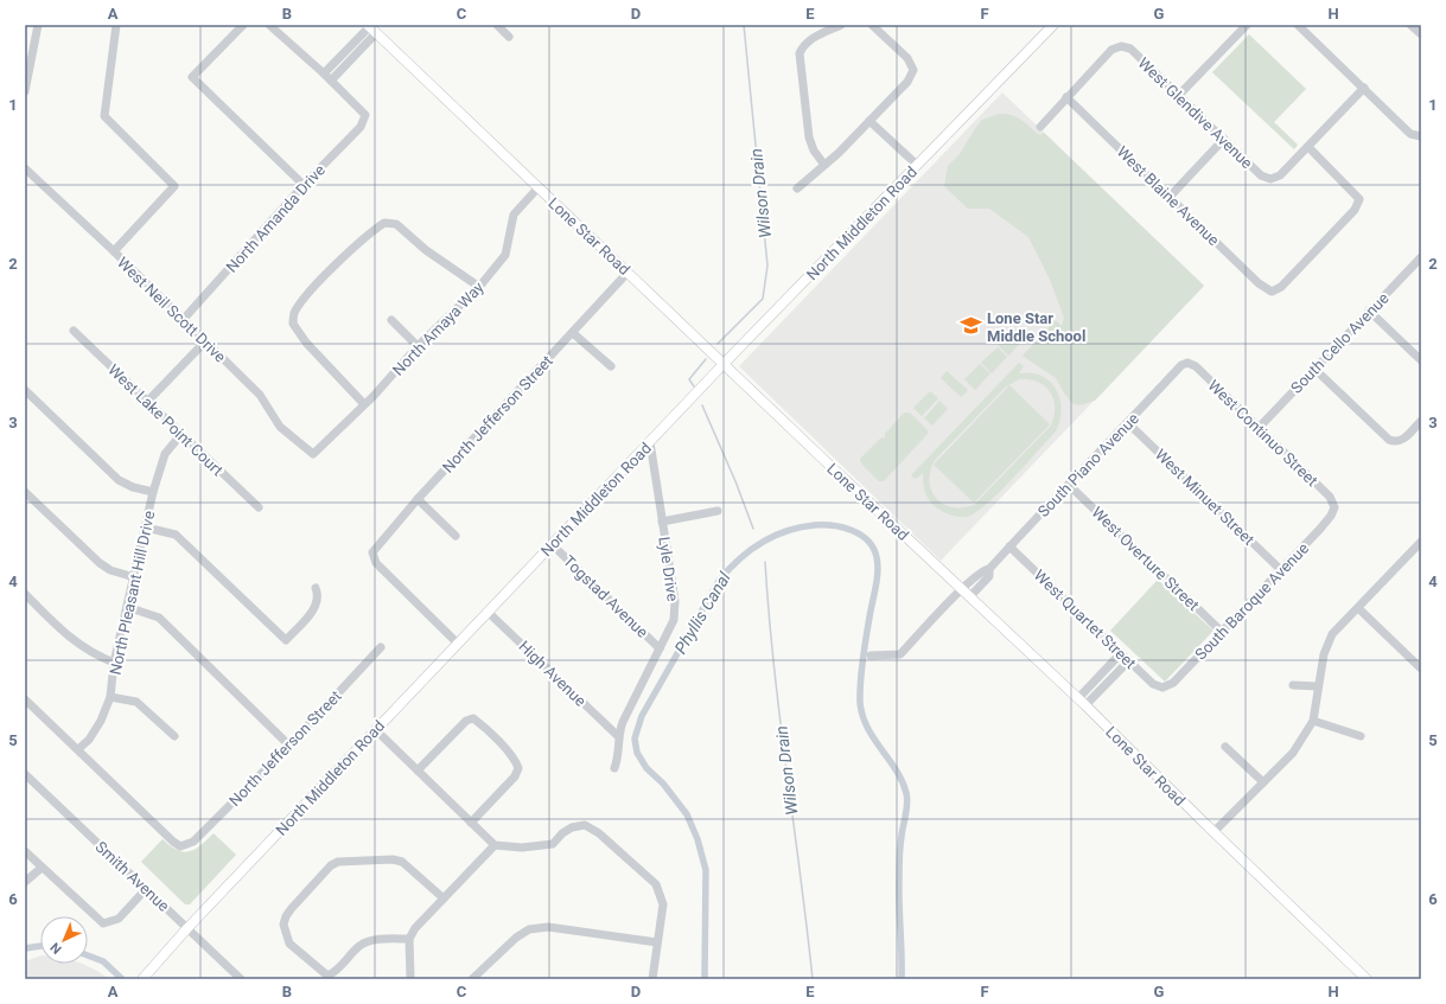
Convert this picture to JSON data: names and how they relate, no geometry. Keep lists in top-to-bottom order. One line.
{"streets":{"main road":["North Middleton Road","Lone Star Road"],"street":["West Glendive Avenue","West Blaine Avenue","North Amanda Drive","West Neil Scott Drive","North Amaya Way","South Cello Avenue","North Jefferson Street","West Lake Point Court","West Continuo Street","South Piano Avenue","West Minuet Street","West Overture Street","Lyle Drive","North Pleasant Hill Drive","Togstad Avenue","South Baroque Avenue","West Quartet Street","High Avenue","Smith Avenue"]},"crossings":[["West Glendive Avenue","West Blaine Avenue"],["North Amanda Drive","West Neil Scott Drive"],["North Middleton Road","Lone Star Road"],["North Middleton Road","North Jefferson Street"],["North Middleton Road","Lyle Drive"],["North Middleton Road","Togstad Avenue"],["North Middleton Road","High Avenue"],["North Middleton Road","Smith Avenue"],["Lone Star Road","North Amaya Way"],["Lone Star Road","North Jefferson Street"],["Lone Star Road","South Piano Avenue"],["West Neil Scott Drive","North Amaya Way"],["South Cello Avenue","West Continuo Street"],["North Jefferson Street","North Pleasant Hill Drive"],["West Lake Point Court","North Pleasant Hill Drive"],["West Continuo Street","South Piano Avenue"],["West Continuo Street","South Baroque Avenue"],["South Piano Avenue","West Minuet Street"],["South Piano Avenue","West Overture Street"],["South Piano Avenue","West Quartet Street"],["West Minuet Street","South Baroque Avenue"],["West Overture Street","South Baroque Avenue"],["Lyle Drive","Togstad Avenue"],["Lyle Drive","High Avenue"],["South Baroque Avenue","West Quartet Street"]],"water":["Wilson Drain","Phyllis Canal"],"places":{"school or university":["Lone Star Middle School"]},"north":"bottom left","grid":{"columns":["A","B","C","D","E","F","G","H"],"rows":["1","2","3","4","5","6"]}}
